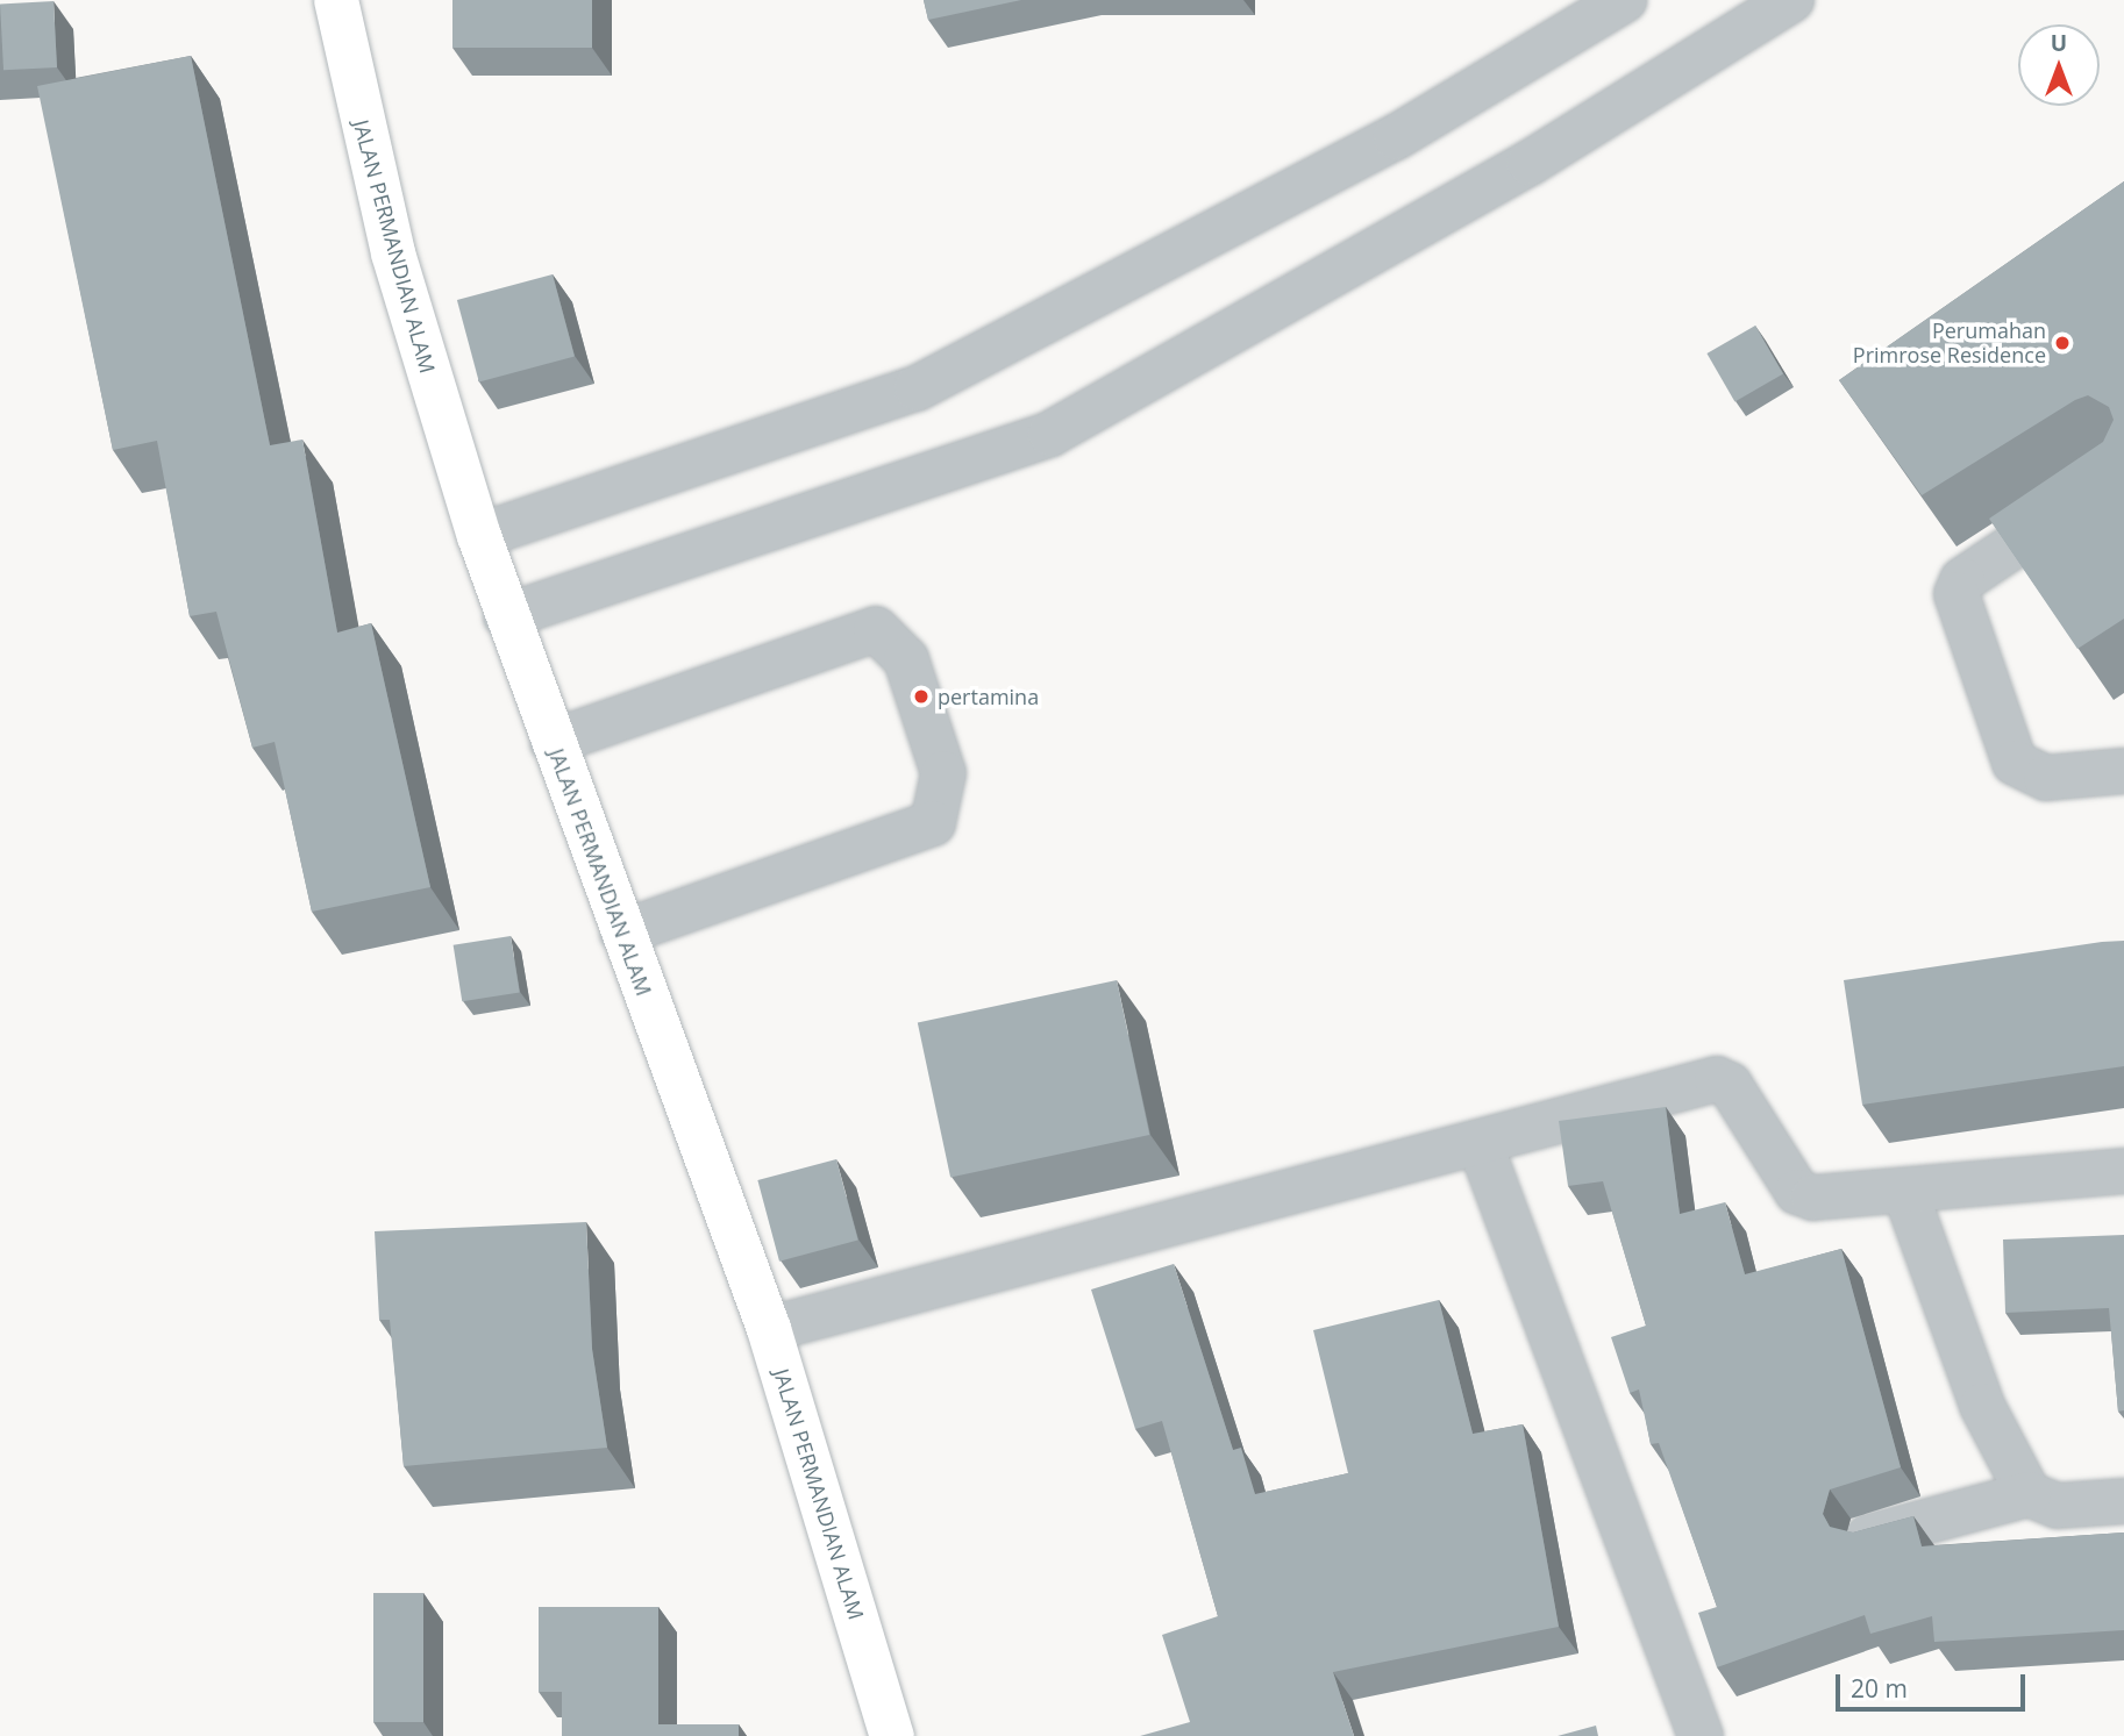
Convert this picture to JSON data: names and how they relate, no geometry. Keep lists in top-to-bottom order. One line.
{"streets":{"main road":["JALAN PERMANDIAN ALAM"]},"places":["Perumahan Primrose Residence","pertamina"],"scale_bar":"20 m","north":"top"}
